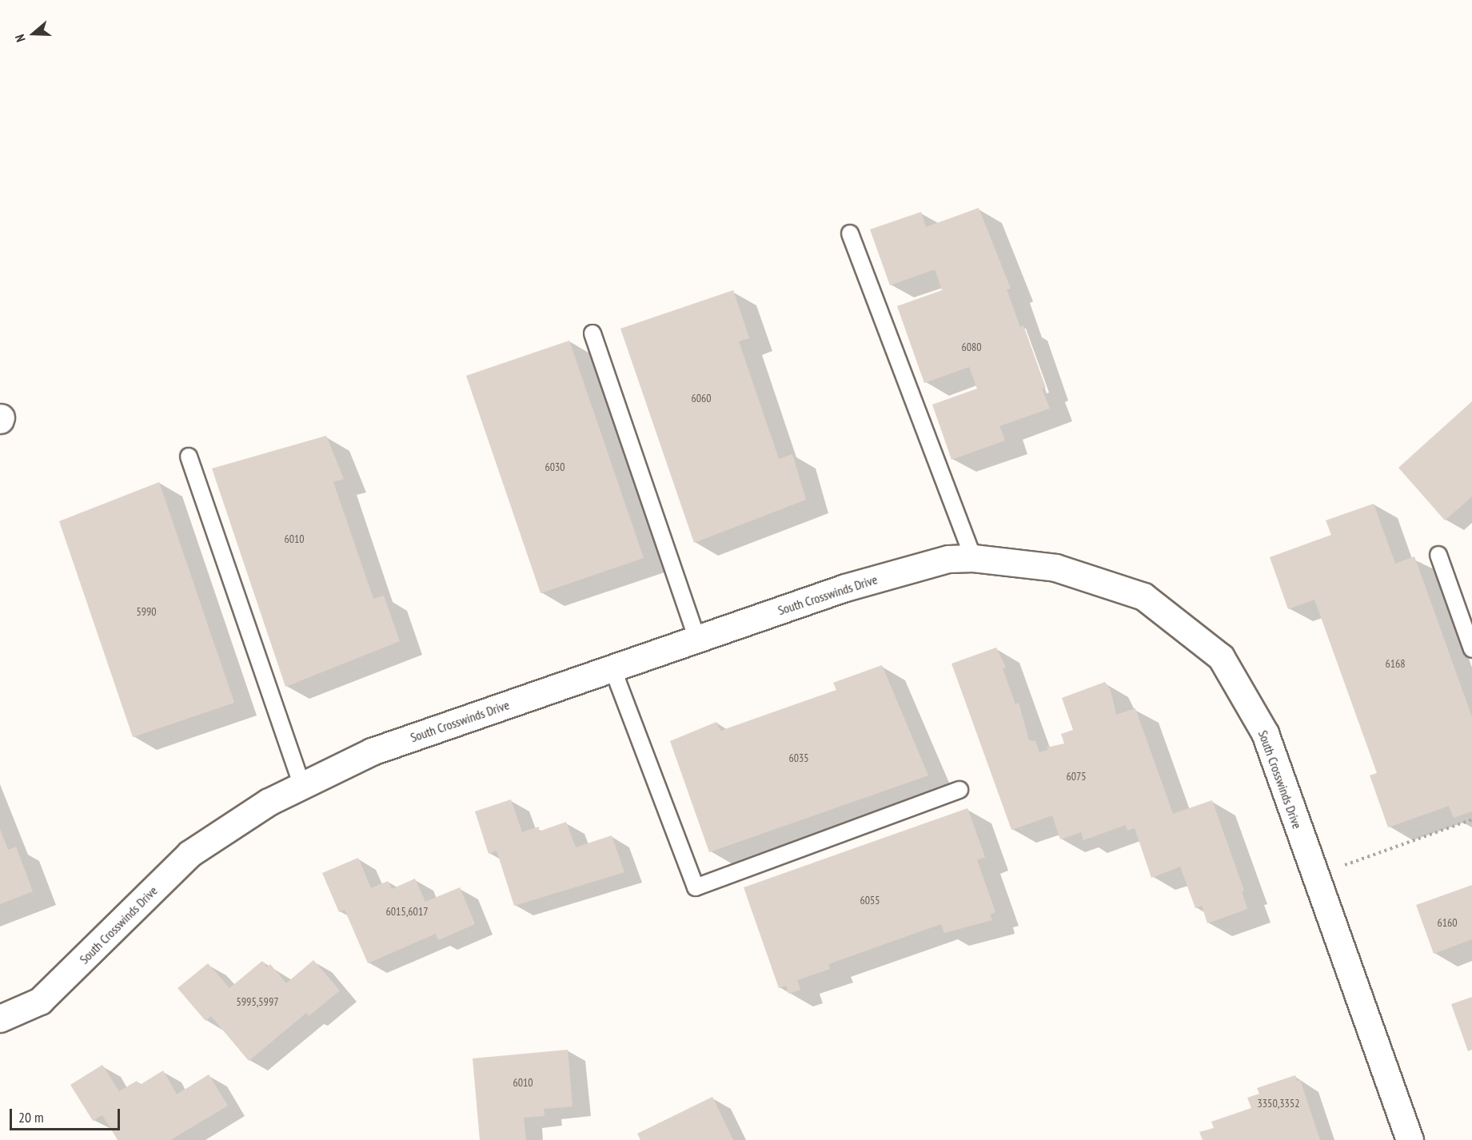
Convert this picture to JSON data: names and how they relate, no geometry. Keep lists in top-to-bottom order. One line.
{"streets":{"street":["South Crosswinds Drive"]},"house_numbers":["6080","6060","6030","6010","5990","6168","6035","6075","6055","6015,6017","6160","5995,5997","6010","3350,3352"],"scale_bar":"20 m","north":"left"}
